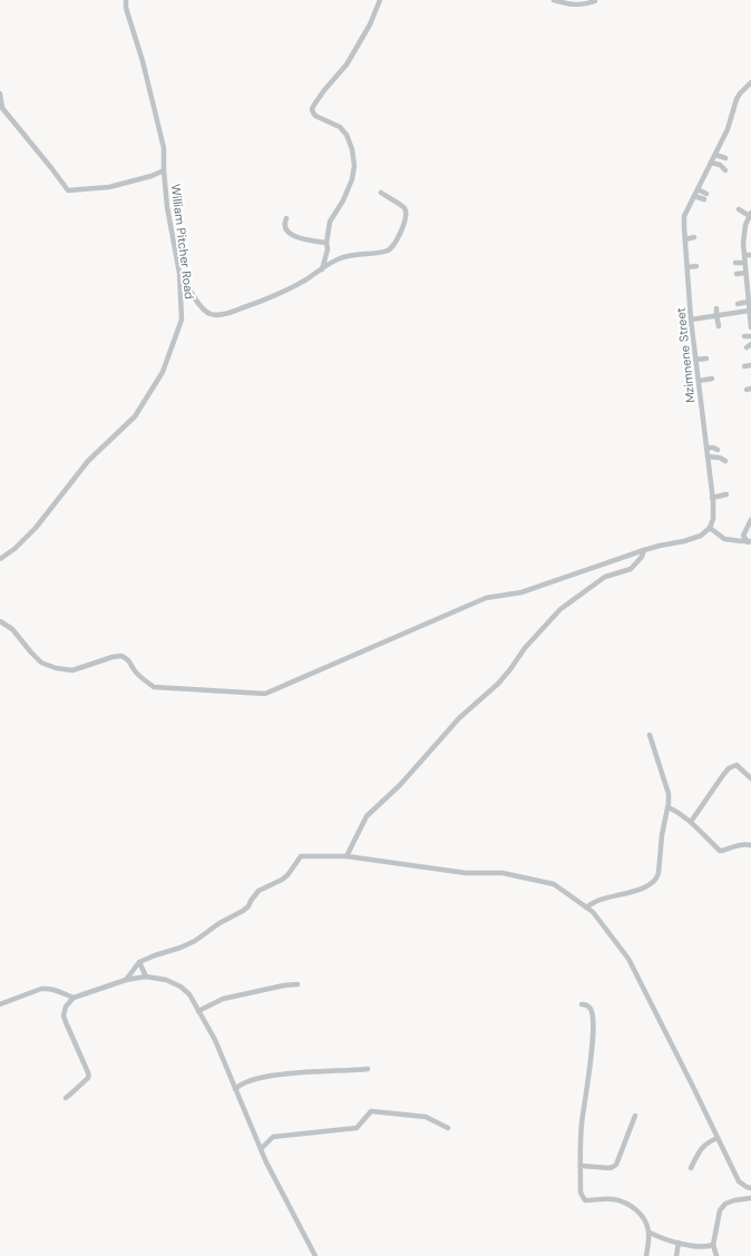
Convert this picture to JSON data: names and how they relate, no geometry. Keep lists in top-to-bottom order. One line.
{"streets":{"street":["William Pitcher Road","Mzimnene Street"]}}
